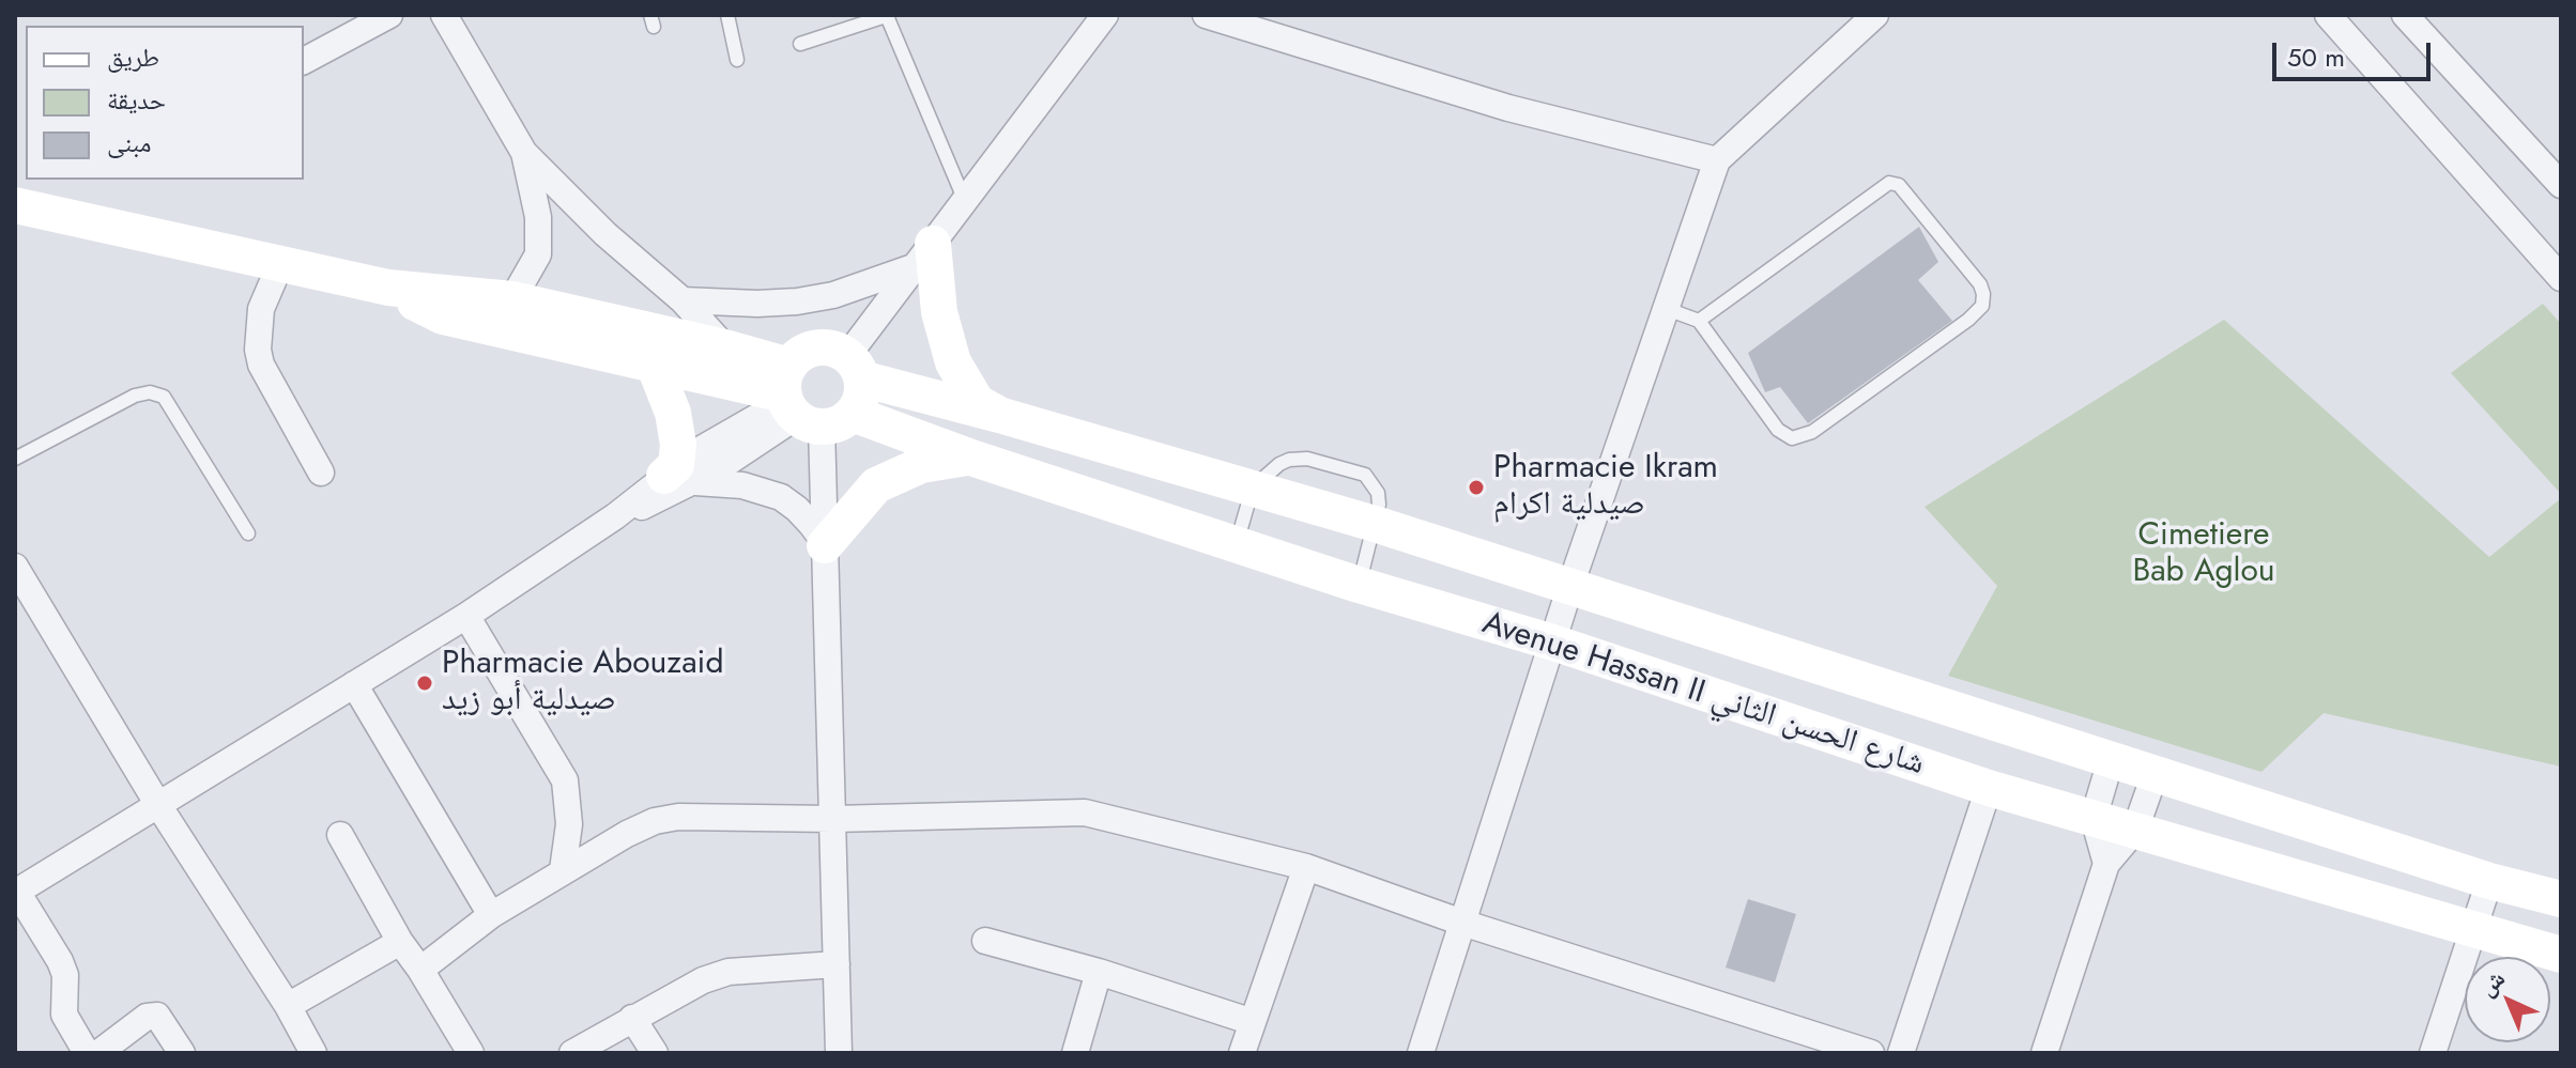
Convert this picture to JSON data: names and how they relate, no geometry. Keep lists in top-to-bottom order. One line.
{"streets":{"street":["Avenue Hassan II شارع الحسن الثاني"]},"parks":["Cimetiere Bab Aglou"],"places":["Pharmacie Ikram صيدلية اكرام","Pharmacie Abouzaid صيدلية أبو زيد"],"legend":["طريق","حديقة","مبنى"],"scale_bar":"50 m","north":"top left"}
